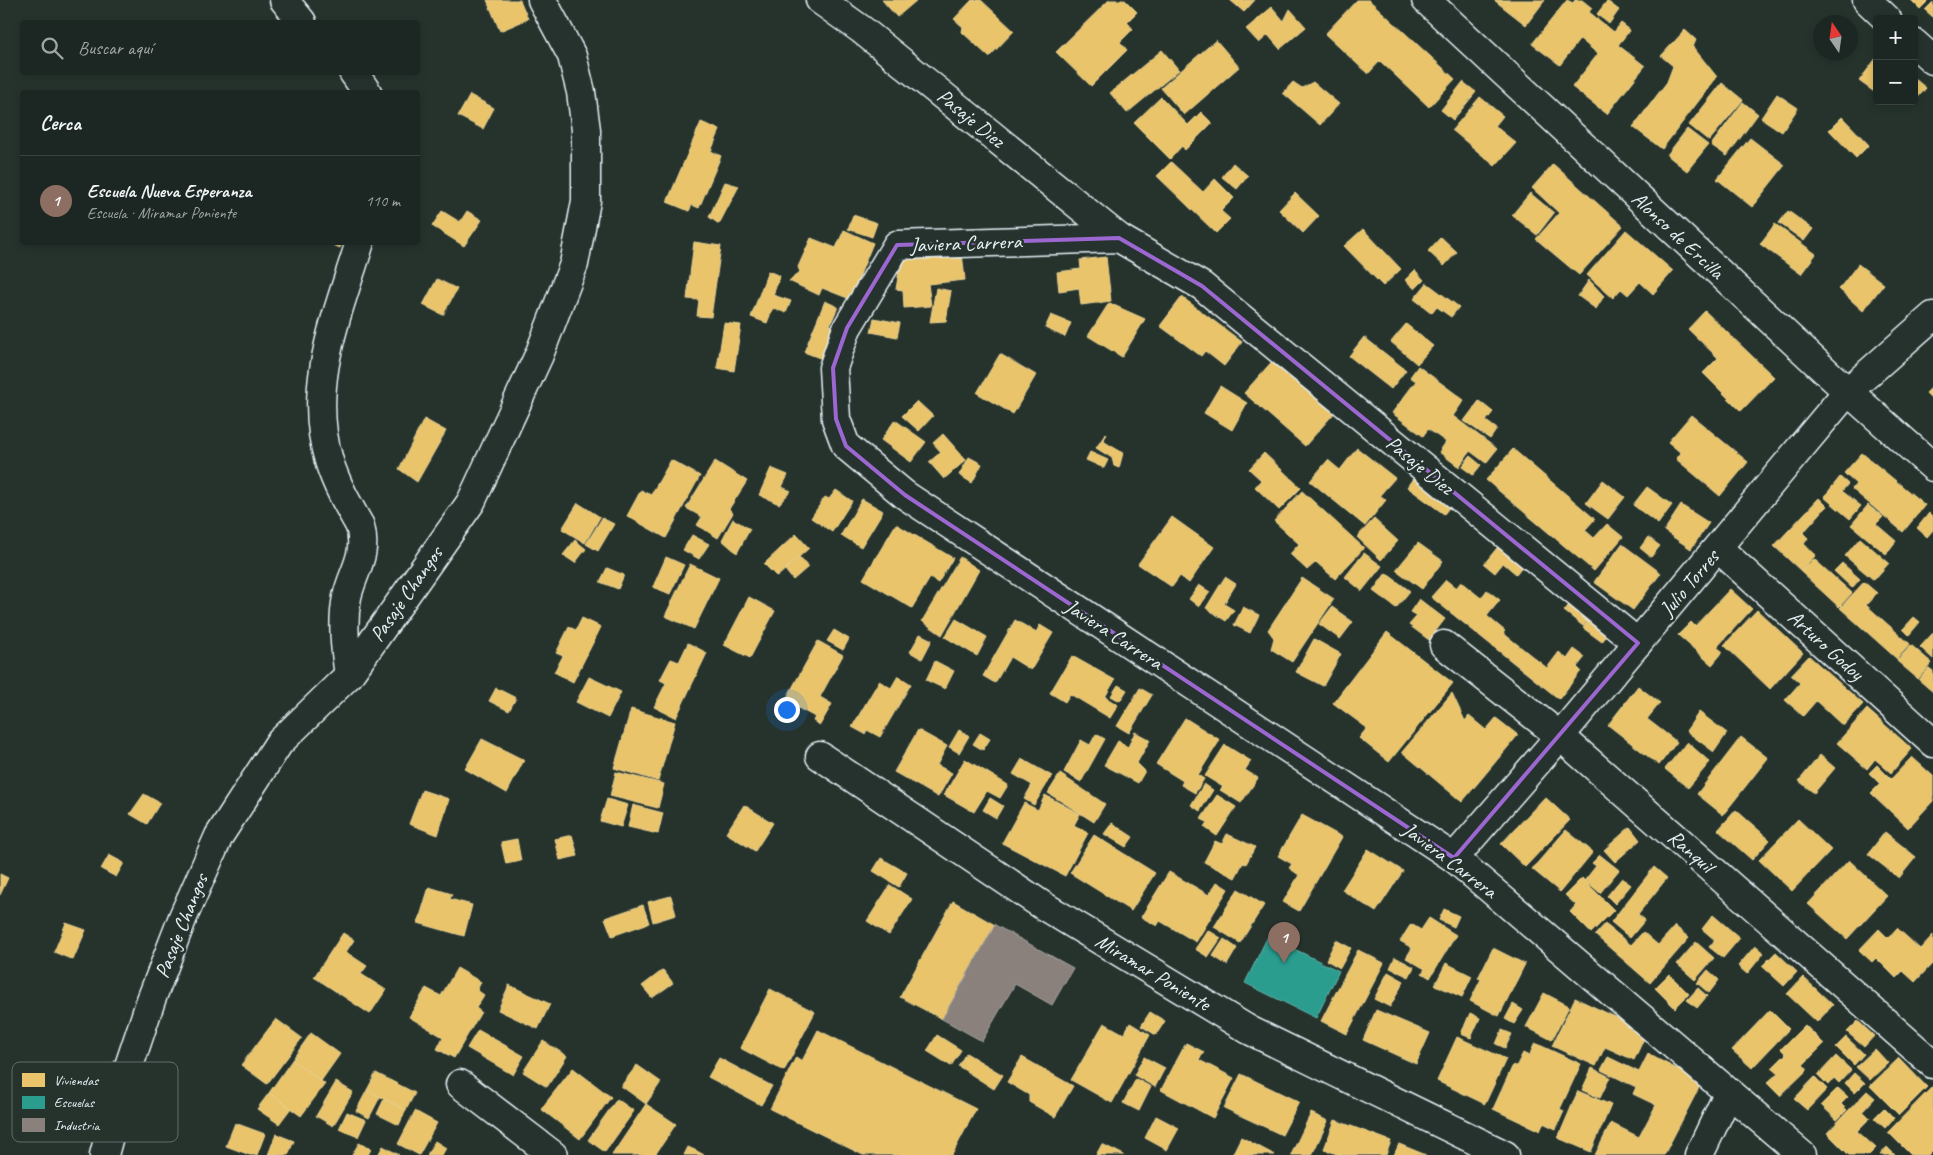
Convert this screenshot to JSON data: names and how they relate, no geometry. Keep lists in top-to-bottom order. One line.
{"streets":{"street":["Pasaje Diez","Alonso de Ercilla","Javiera Carrera","Julio Torres","Pasaje Changos","Arturo Godoy","Ranquil","Miramar Poniente"]},"crossings":[["Pasaje Diez","Javiera Carrera"],["Pasaje Diez","Julio Torres"],["Alonso de Ercilla","Julio Torres"],["Javiera Carrera","Julio Torres"],["Julio Torres","Arturo Godoy"],["Julio Torres","Ranquil"]],"legend":["Viviendas","Escuelas","Industria"],"north":"top","page":{"map_buttons":["+","−"],"search":"Buscar aquí","heading":"Cerca","list":[{"mark":"1","name":"Escuela Nueva Esperanza","note":"Escuela · Miramar Poniente","value":"110 m"}],"pins":"1"}}
